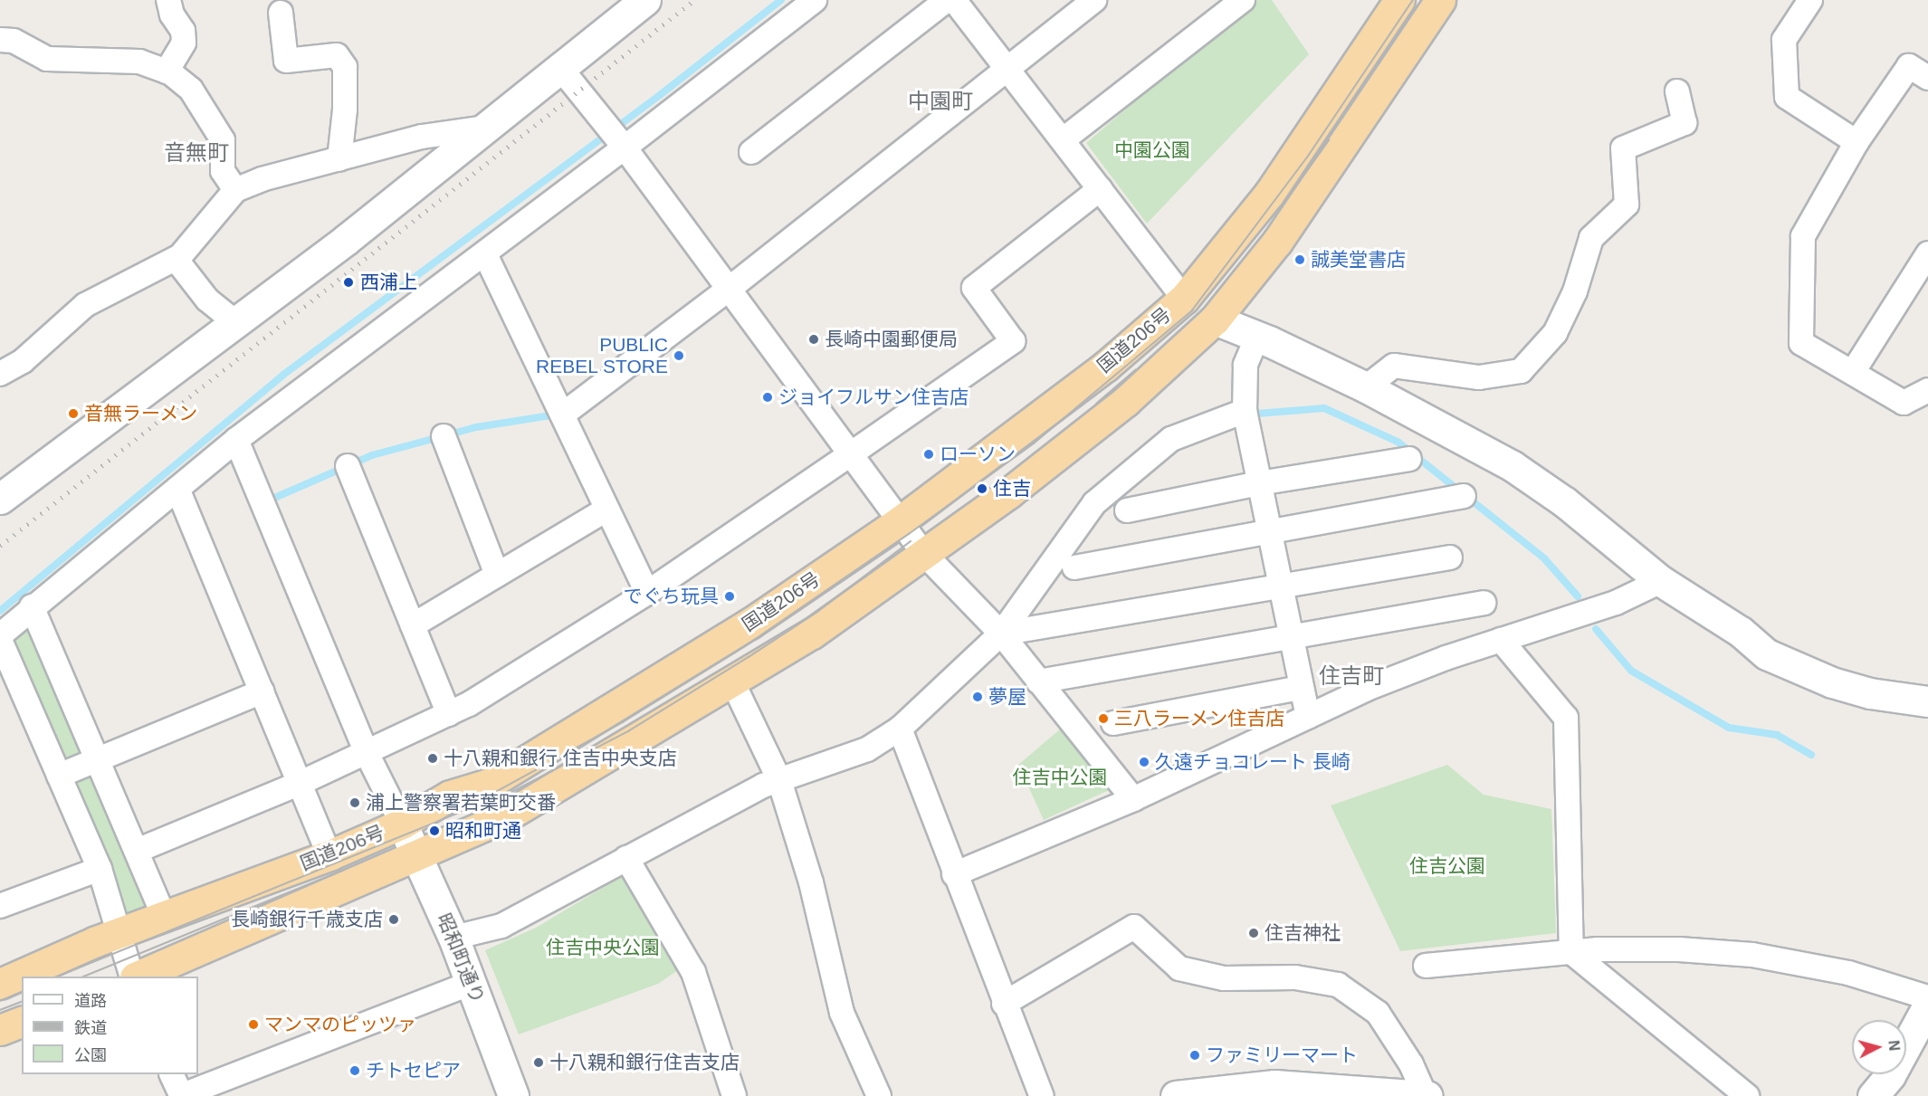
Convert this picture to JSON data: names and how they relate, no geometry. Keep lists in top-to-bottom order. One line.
{"streets":{"highway":["国道206号"],"street":["昭和町通り"]},"crossings":[["国道206号","昭和町通り"]],"districts":["中園町","音無町","住吉町"],"parks":["中園公園","住吉中公園","住吉公園","住吉中央公園"],"places":["誠美堂書店","西浦上","長崎中園郵便局","PUBLIC REBEL STORE","ジョイフルサン住吉店","音無ラーメン","ローソン","住吉","でぐち玩具","夢屋","三八ラーメン住吉店","十八親和銀行 住吉中央支店","久遠チョコレート 長崎","浦上警察署若葉町交番","昭和町通","長崎銀行千歳支店","住吉神社","マンマのピッツァ","ファミリーマート","十八親和銀行住吉支店","チトセピア"],"legend":["道路","鉄道","公園"],"north":"right"}
